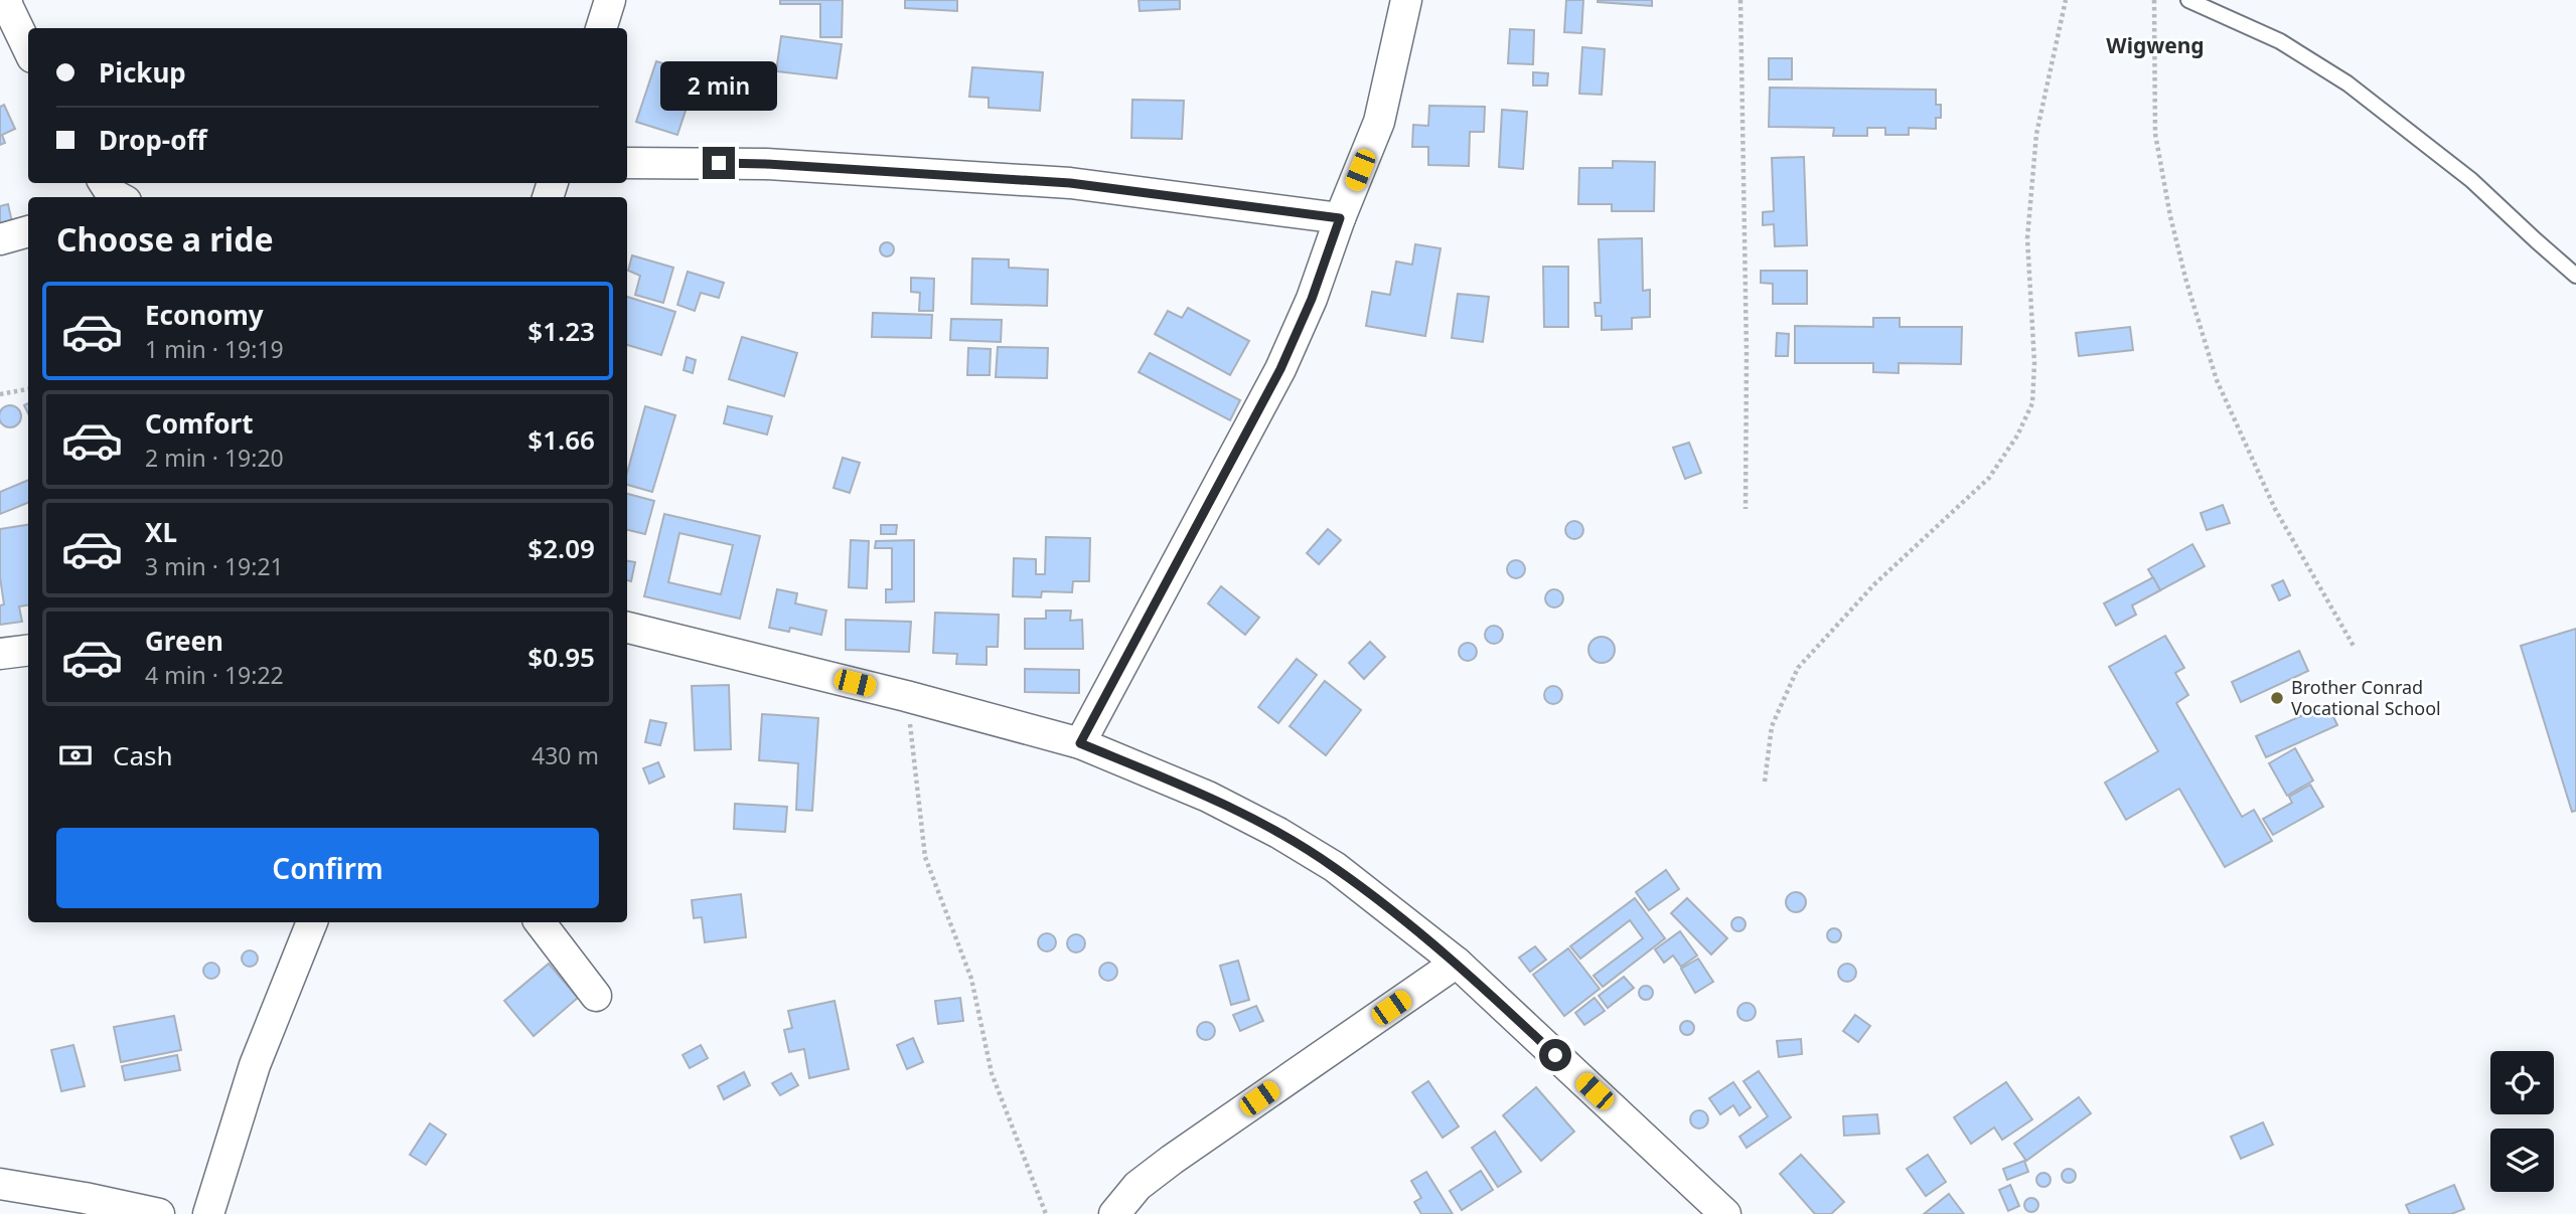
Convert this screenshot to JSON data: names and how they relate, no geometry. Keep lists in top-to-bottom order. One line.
{"districts":["Wigweng"],"places":["Brother Conrad Vocational School"],"page":{"banner":["Pickup","Drop-off"],"bubble":"2 min","heading":"Choose a ride","list":[{"name":"Economy","note":"1 min · 19:19","value":"$1.23"},{"name":"Comfort","note":"2 min · 19:20","value":"$1.66"},{"name":"XL","note":"3 min · 19:21","value":"$2.09"},{"name":"Green","note":"4 min · 19:22","value":"$0.95"}],"pay":["Cash","430 m"],"buttons":"Confirm"}}
